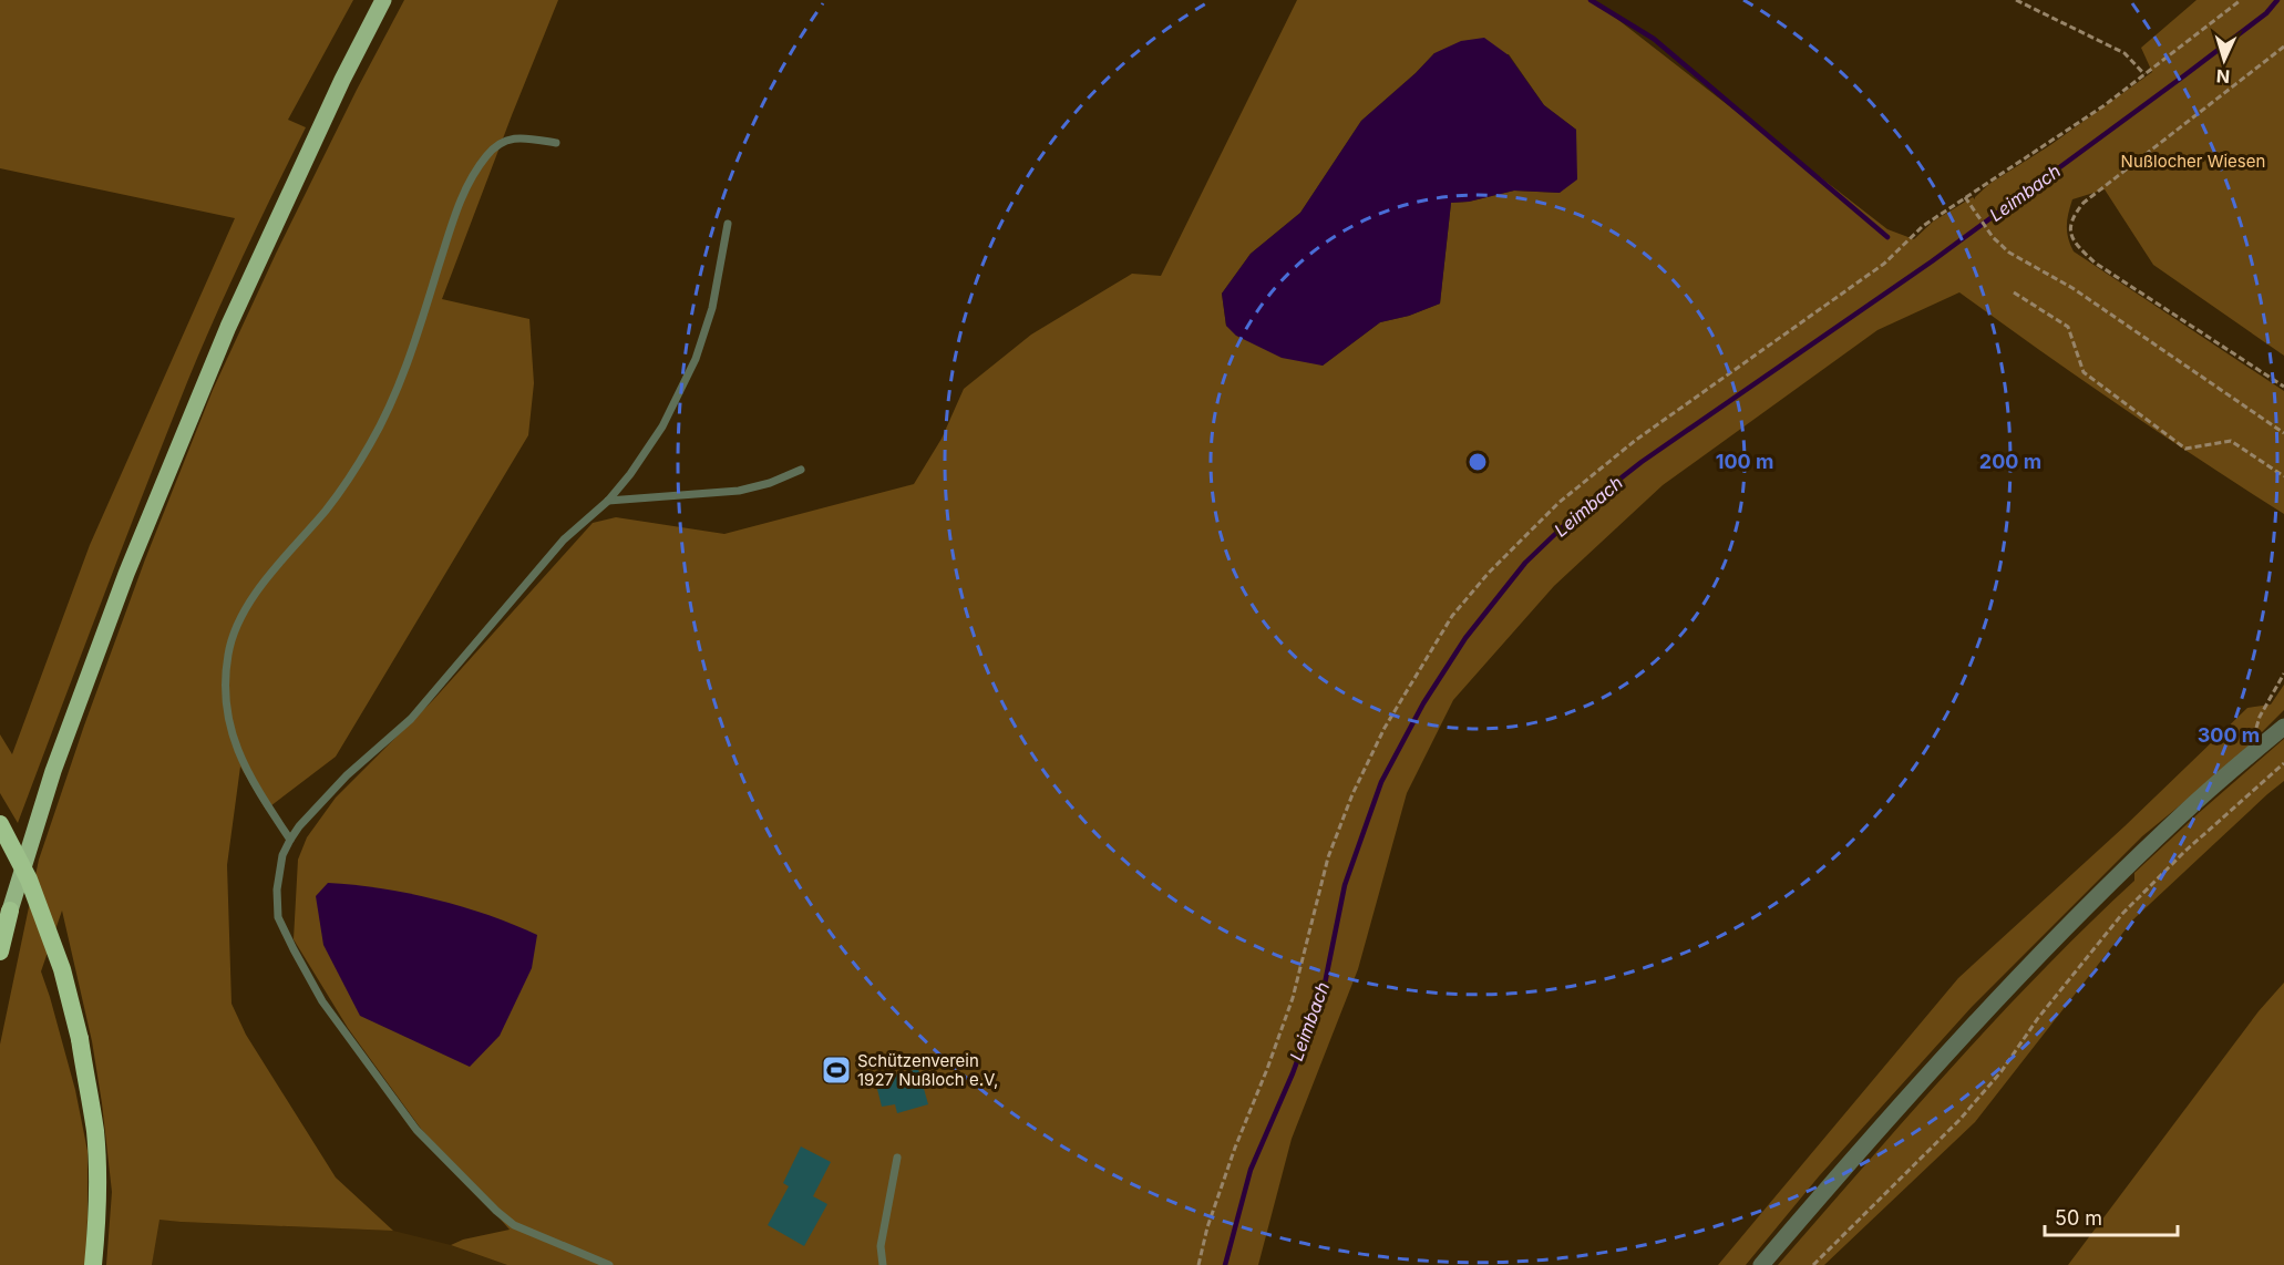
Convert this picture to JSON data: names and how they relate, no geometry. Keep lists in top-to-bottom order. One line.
{"water":["Leimbach"],"parks":["Nußlocher Wiesen"],"places":{"sports":["Schützenverein 1927 Nußloch e.V,"]},"scale_bar":"50 m","north":"bottom","rings":["100 m","200 m","300 m"]}
